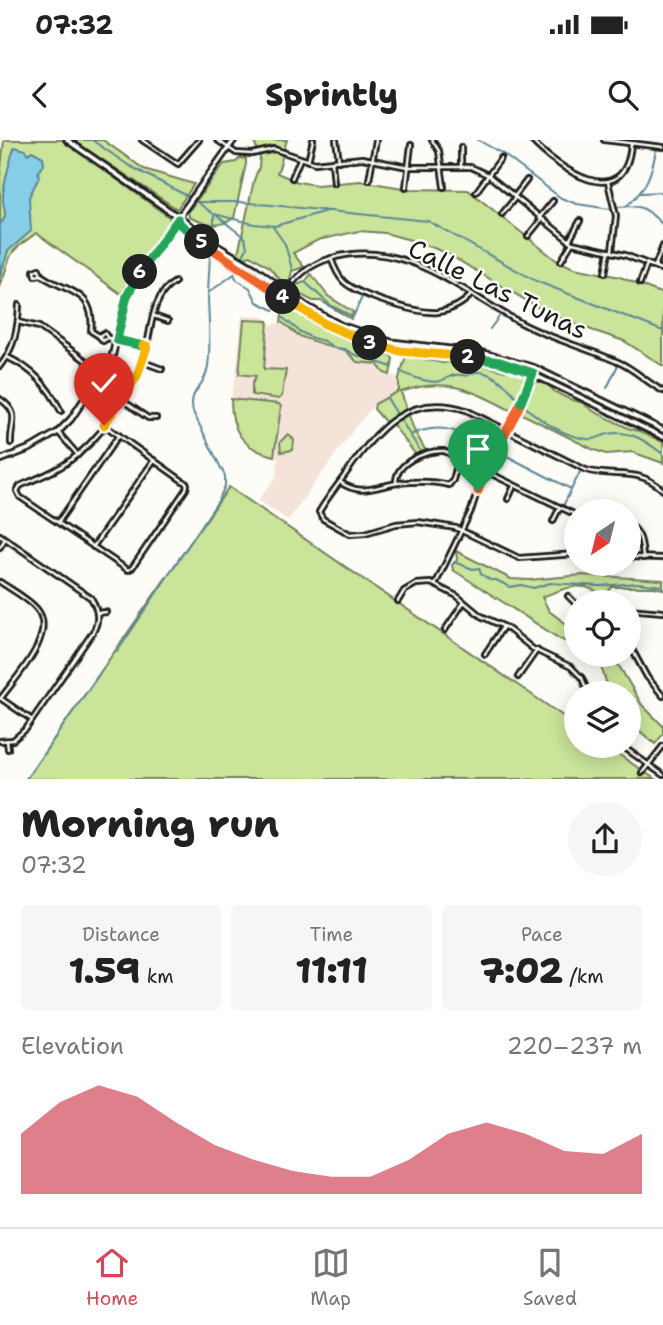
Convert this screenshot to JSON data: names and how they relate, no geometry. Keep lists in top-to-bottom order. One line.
{"streets":{"street":["Calle Las Tunas"]},"north":"bottom left","page":{"status":"07:32","header":"Sprintly","pins":["5","6","4","3","2"],"heading":["Morning run","07:32"],"stats":[["Distance","1.59 km"],["Time","11:11"],["Pace","7:02 /km"]],"chart":["Elevation","220–237 m"],"tabs":["Home","Map","Saved"]}}
